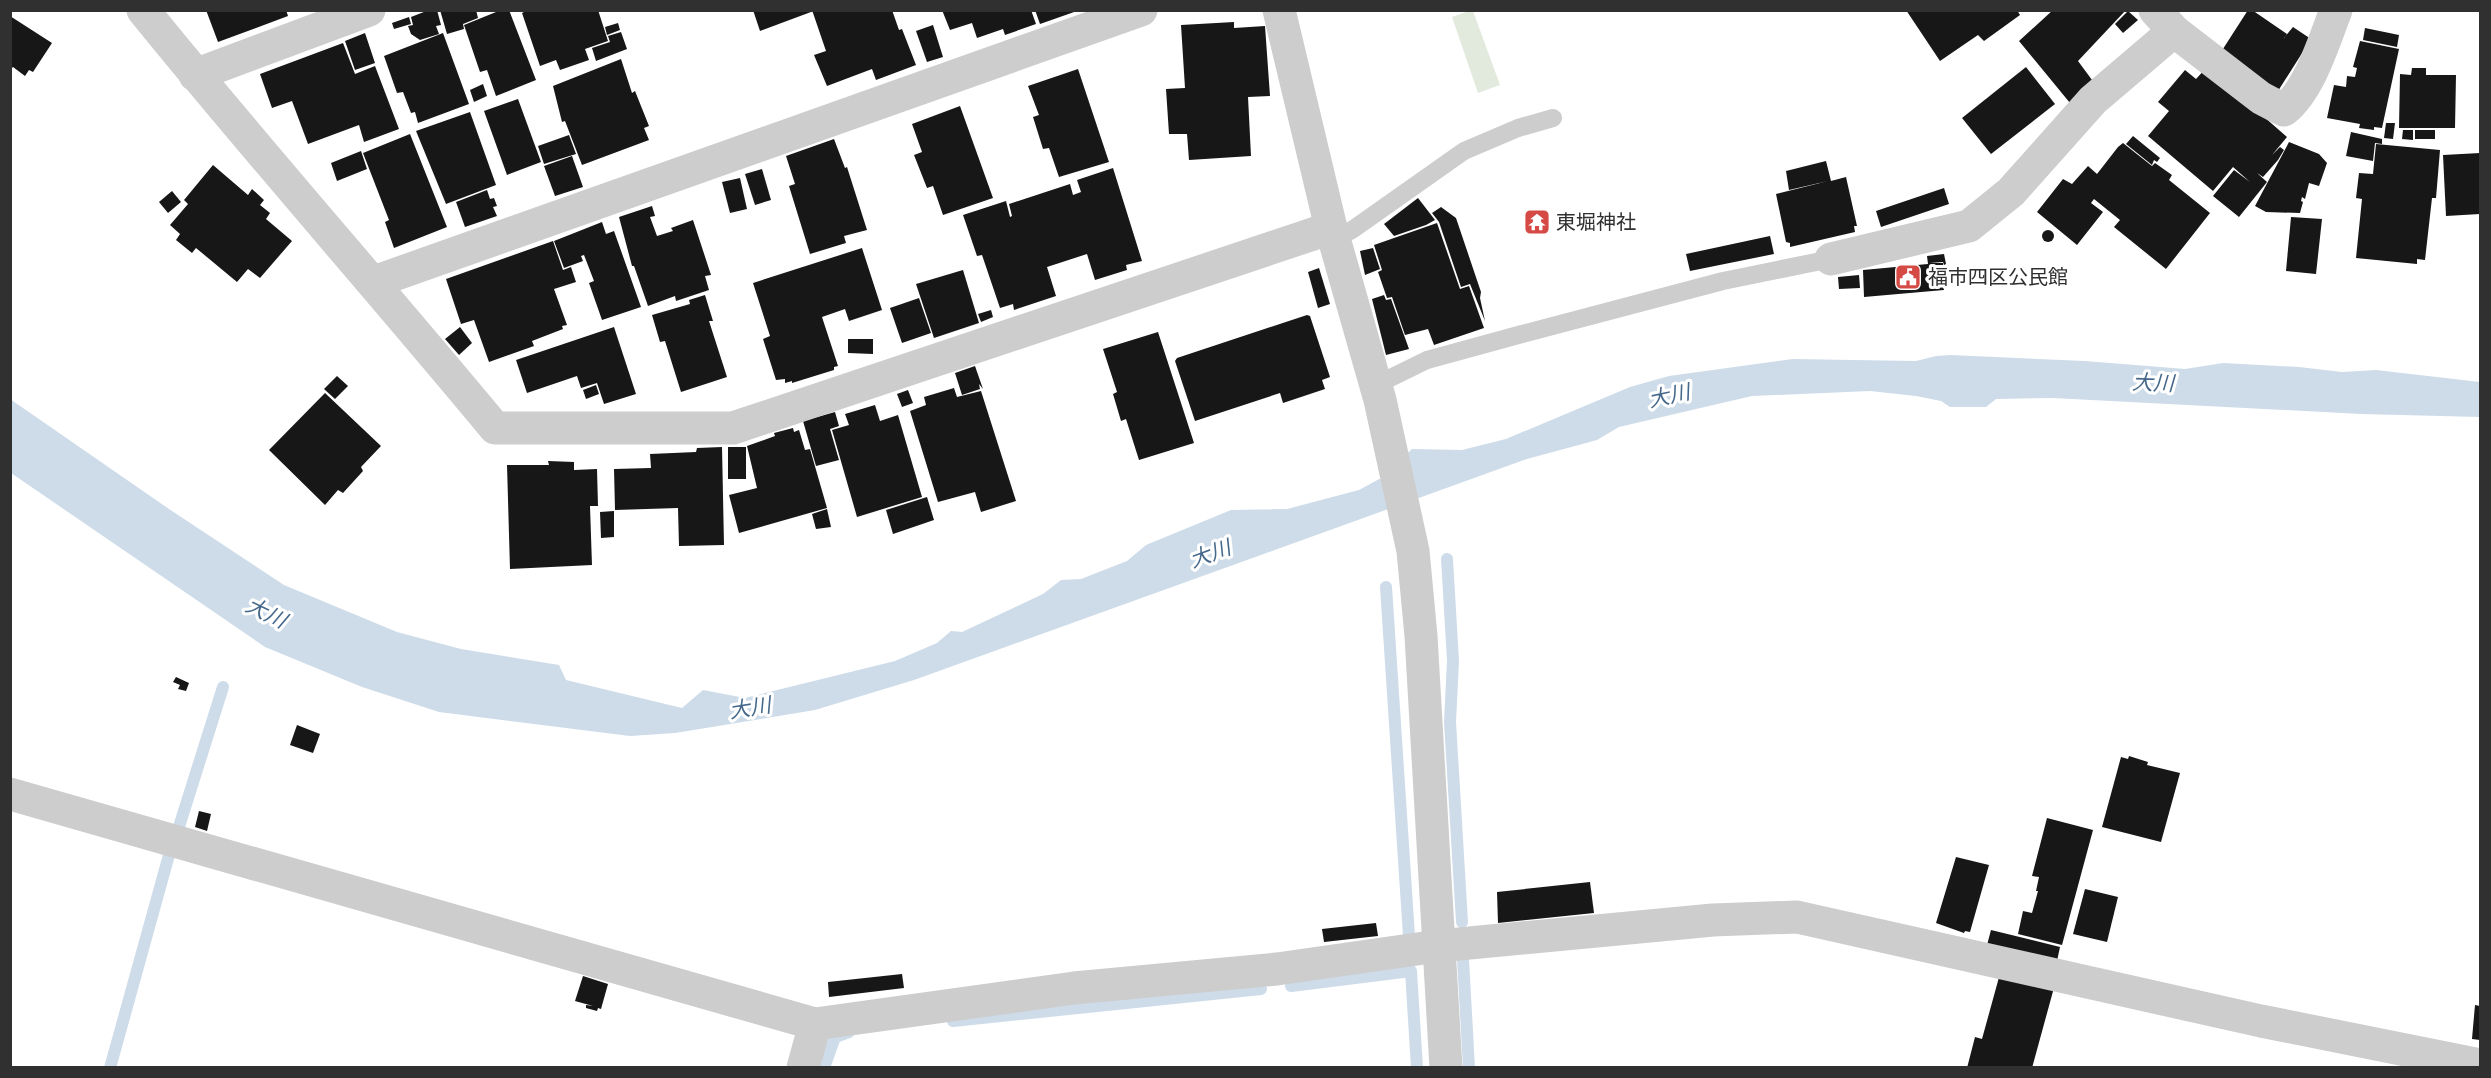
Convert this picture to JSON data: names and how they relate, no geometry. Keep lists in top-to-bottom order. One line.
{"water":["大川"],"places":{"temple":["東堀神社"],"public building":["福市四区公民館"]}}
